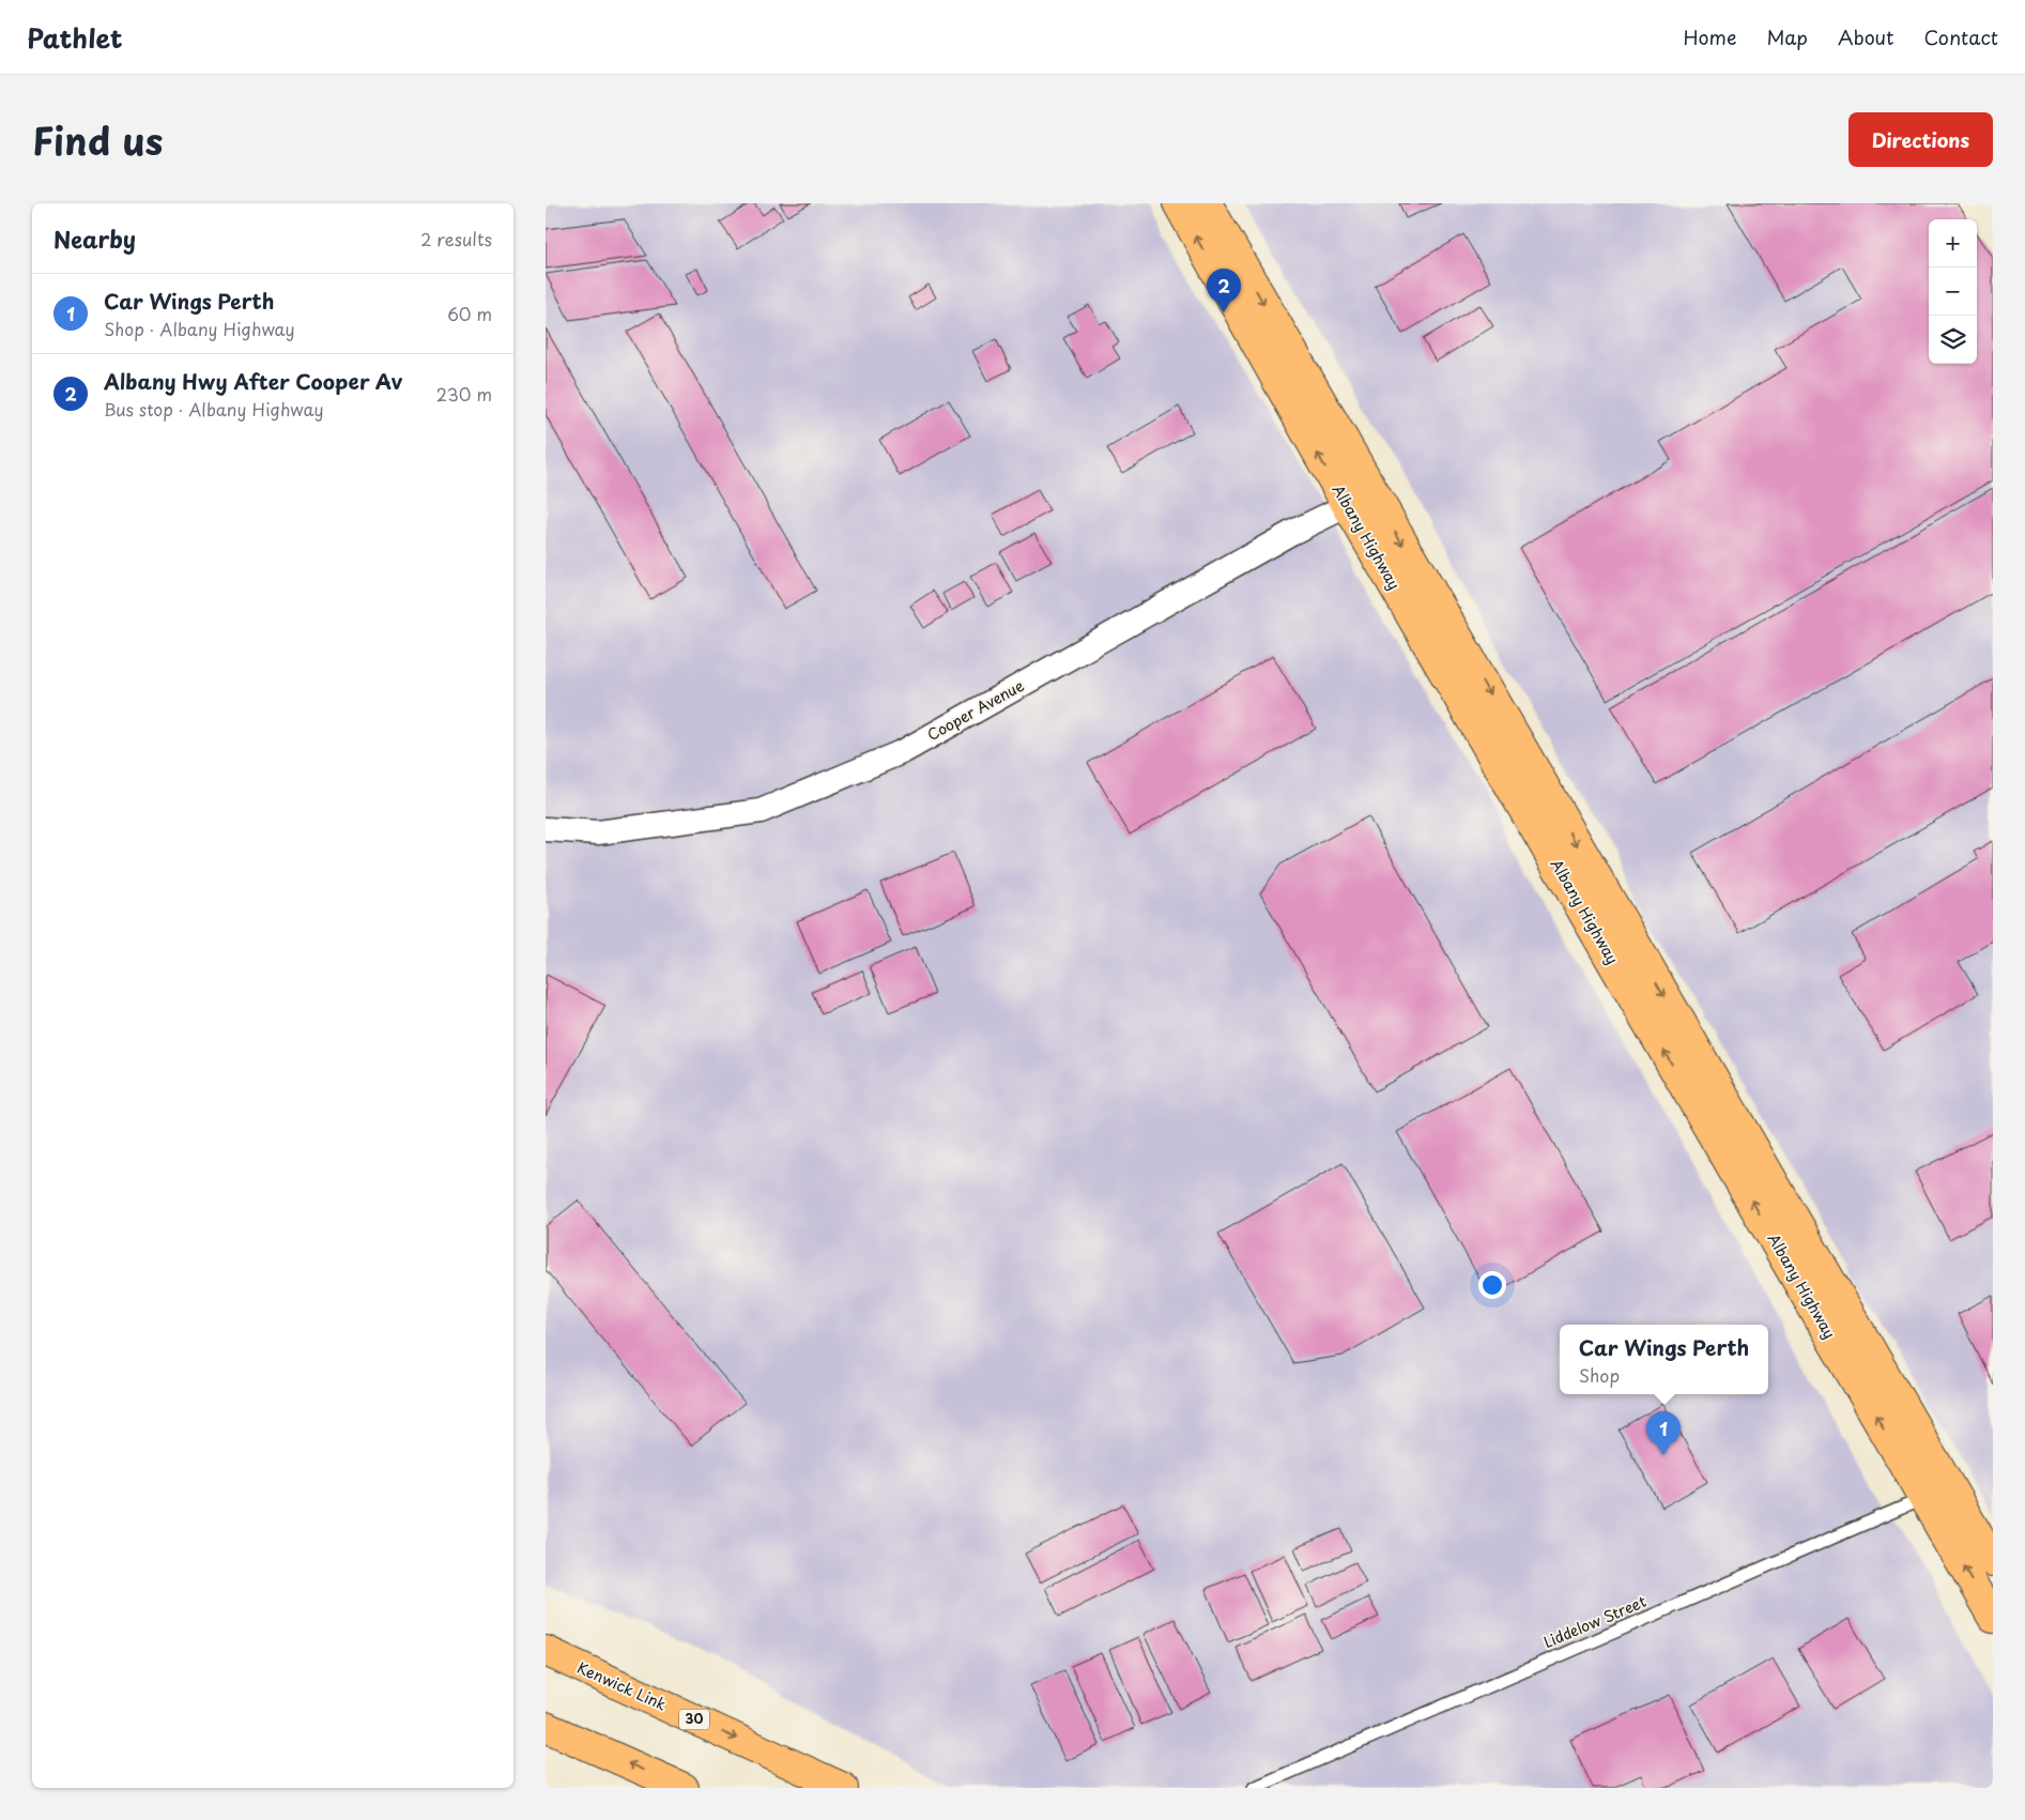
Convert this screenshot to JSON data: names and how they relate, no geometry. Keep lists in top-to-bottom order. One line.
{"streets":{"highway":["Albany Highway","Kenwick Link","30"],"street":["Cooper Avenue"],"lane":["Liddelow Street"]},"crossings":[["Albany Highway","Cooper Avenue"],["Albany Highway","Liddelow Street"]],"page":{"header":"Pathlet","nav":["Home","Map","About","Contact"],"title":"Find us","buttons":"Directions","heading":["Nearby","2 results"],"map_buttons":["+","−"],"pins":["2","1"],"list":[{"mark":"1","name":"Car Wings Perth","note":"Shop · Albany Highway","value":"60 m"},{"mark":"2","name":"Albany Hwy After Cooper Av","note":"Bus stop · Albany Highway","value":"230 m"}],"popup":["Car Wings Perth","Shop"]}}
